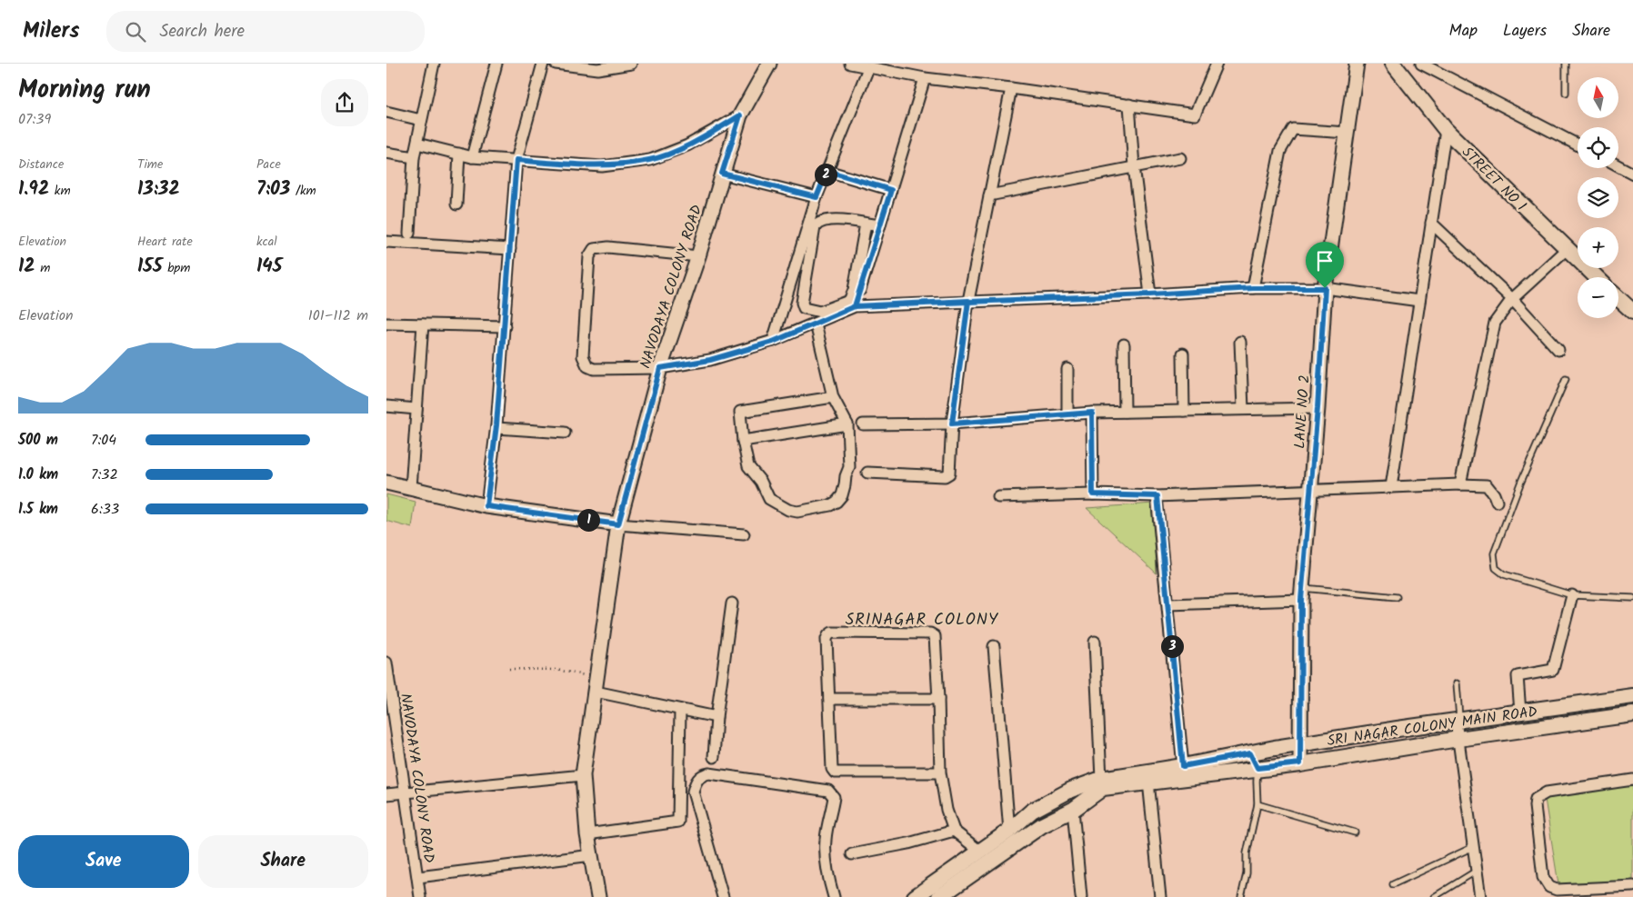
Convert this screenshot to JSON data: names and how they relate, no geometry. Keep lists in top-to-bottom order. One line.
{"streets":{"main road":["STREET NO 1","SRI NAGAR COLONY MAIN ROAD"],"street":["NAVODAYA COLONY ROAD","LANE NO 2"]},"crossings":[["LANE NO 2","SRI NAGAR COLONY MAIN ROAD"]],"districts":["SRINAGAR COLONY"],"north":"top","page":{"header":"Milers","search":"Search here","nav":["Map","Layers","Share"],"heading":["Morning run","07:39"],"map_buttons":["+","−"],"stats":[["Distance","1.92 km"],["Time","13:32"],["Pace","7:03 /km"],["Elevation","12 m"],["Heart rate","155 bpm"],["kcal","145"]],"pins":["2","1","3"],"chart":["Elevation","101–112 m"],"list":[{"name":"500 m","note":"7:04"},{"name":"1.0 km","note":"7:32"},{"name":"1.5 km","note":"6:33"}],"buttons":["Save","Share"]}}
